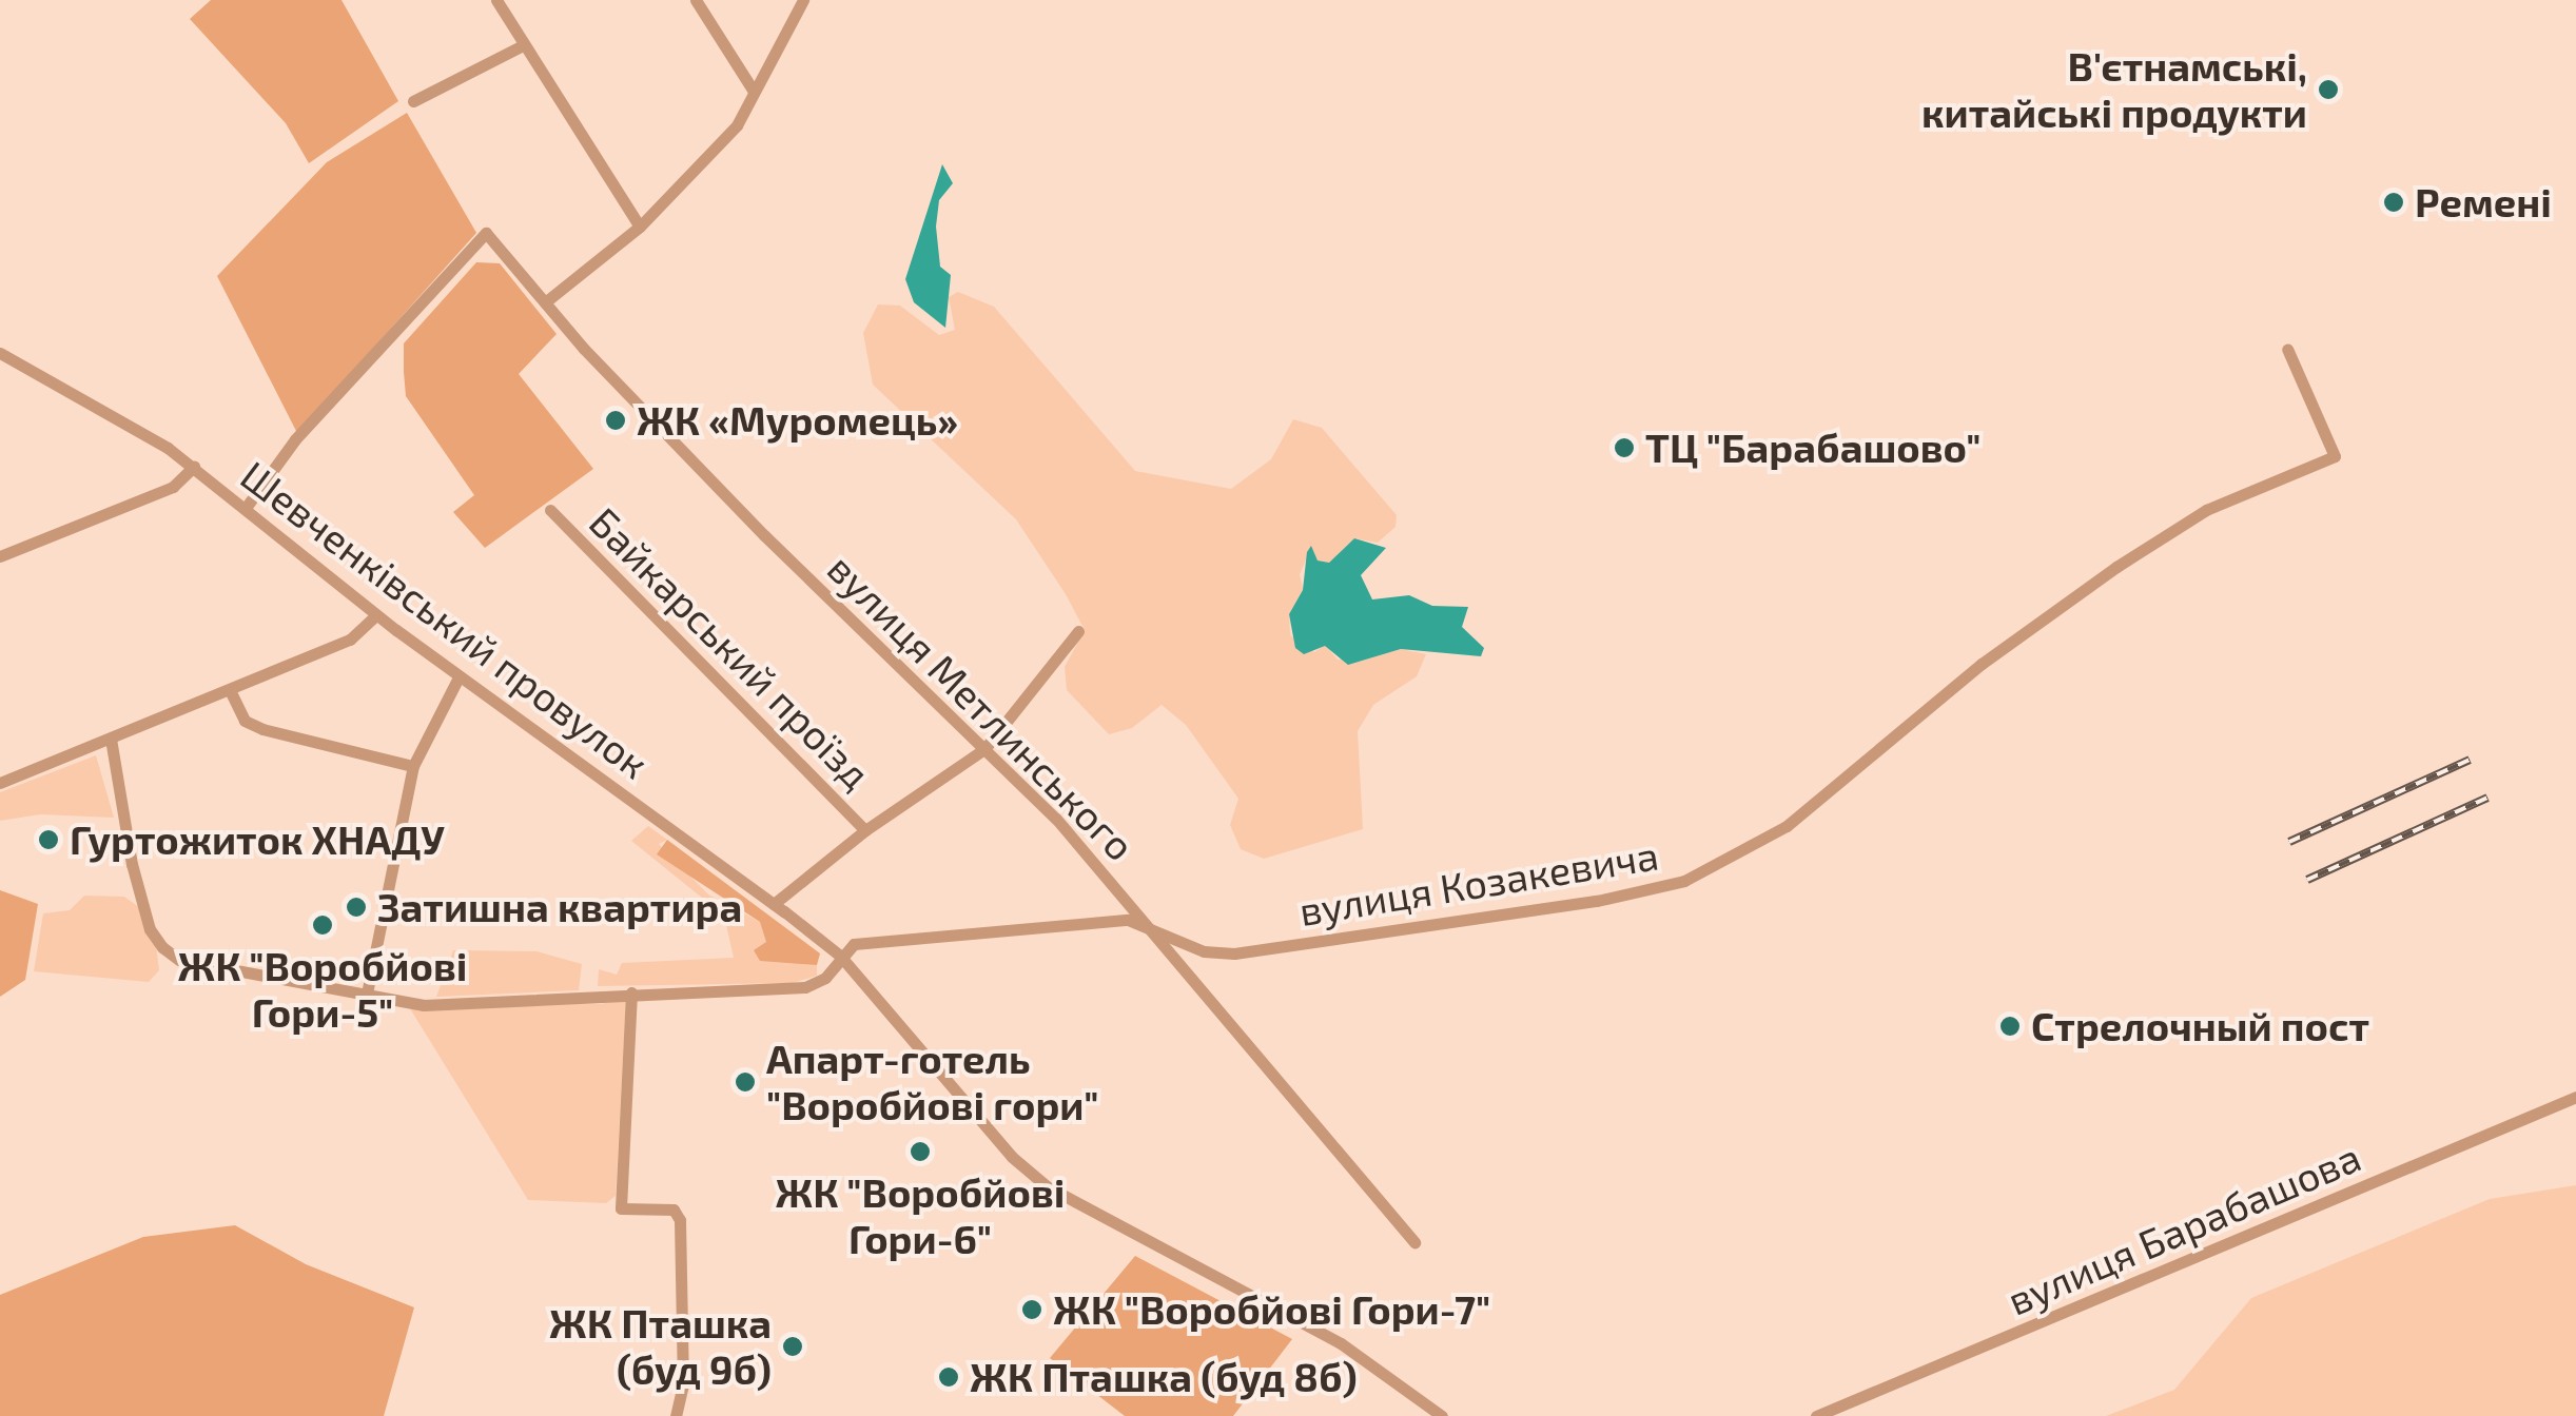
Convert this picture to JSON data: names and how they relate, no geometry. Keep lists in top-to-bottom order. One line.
{"streets":{"street":["Шевченківський провулок","Байкарський проїзд","вулиця Метлинського","вулиця Козакевича","вулиця Барабашова"]},"crossings":[["Шевченківський провулок","вулиця Метлинського"],["Шевченківський провулок","вулиця Козакевича"],["вулиця Метлинського","вулиця Козакевича"]],"places":["В'єтнамські, китайські продукти","Ремені","ЖК «Муромець»","ТЦ \"Барабашово\"","Гуртожиток ХНАДУ","Затишна квартира","ЖК \"Воробйові Гори-5\"","Стрелочный пост","Апарт-готель \"Воробйові гори\"","ЖК \"Воробйові Гори-6\"","ЖК \"Воробйові Гори-7\"","ЖК Пташка (буд 9б)","ЖК Пташка (буд 8б)"]}
